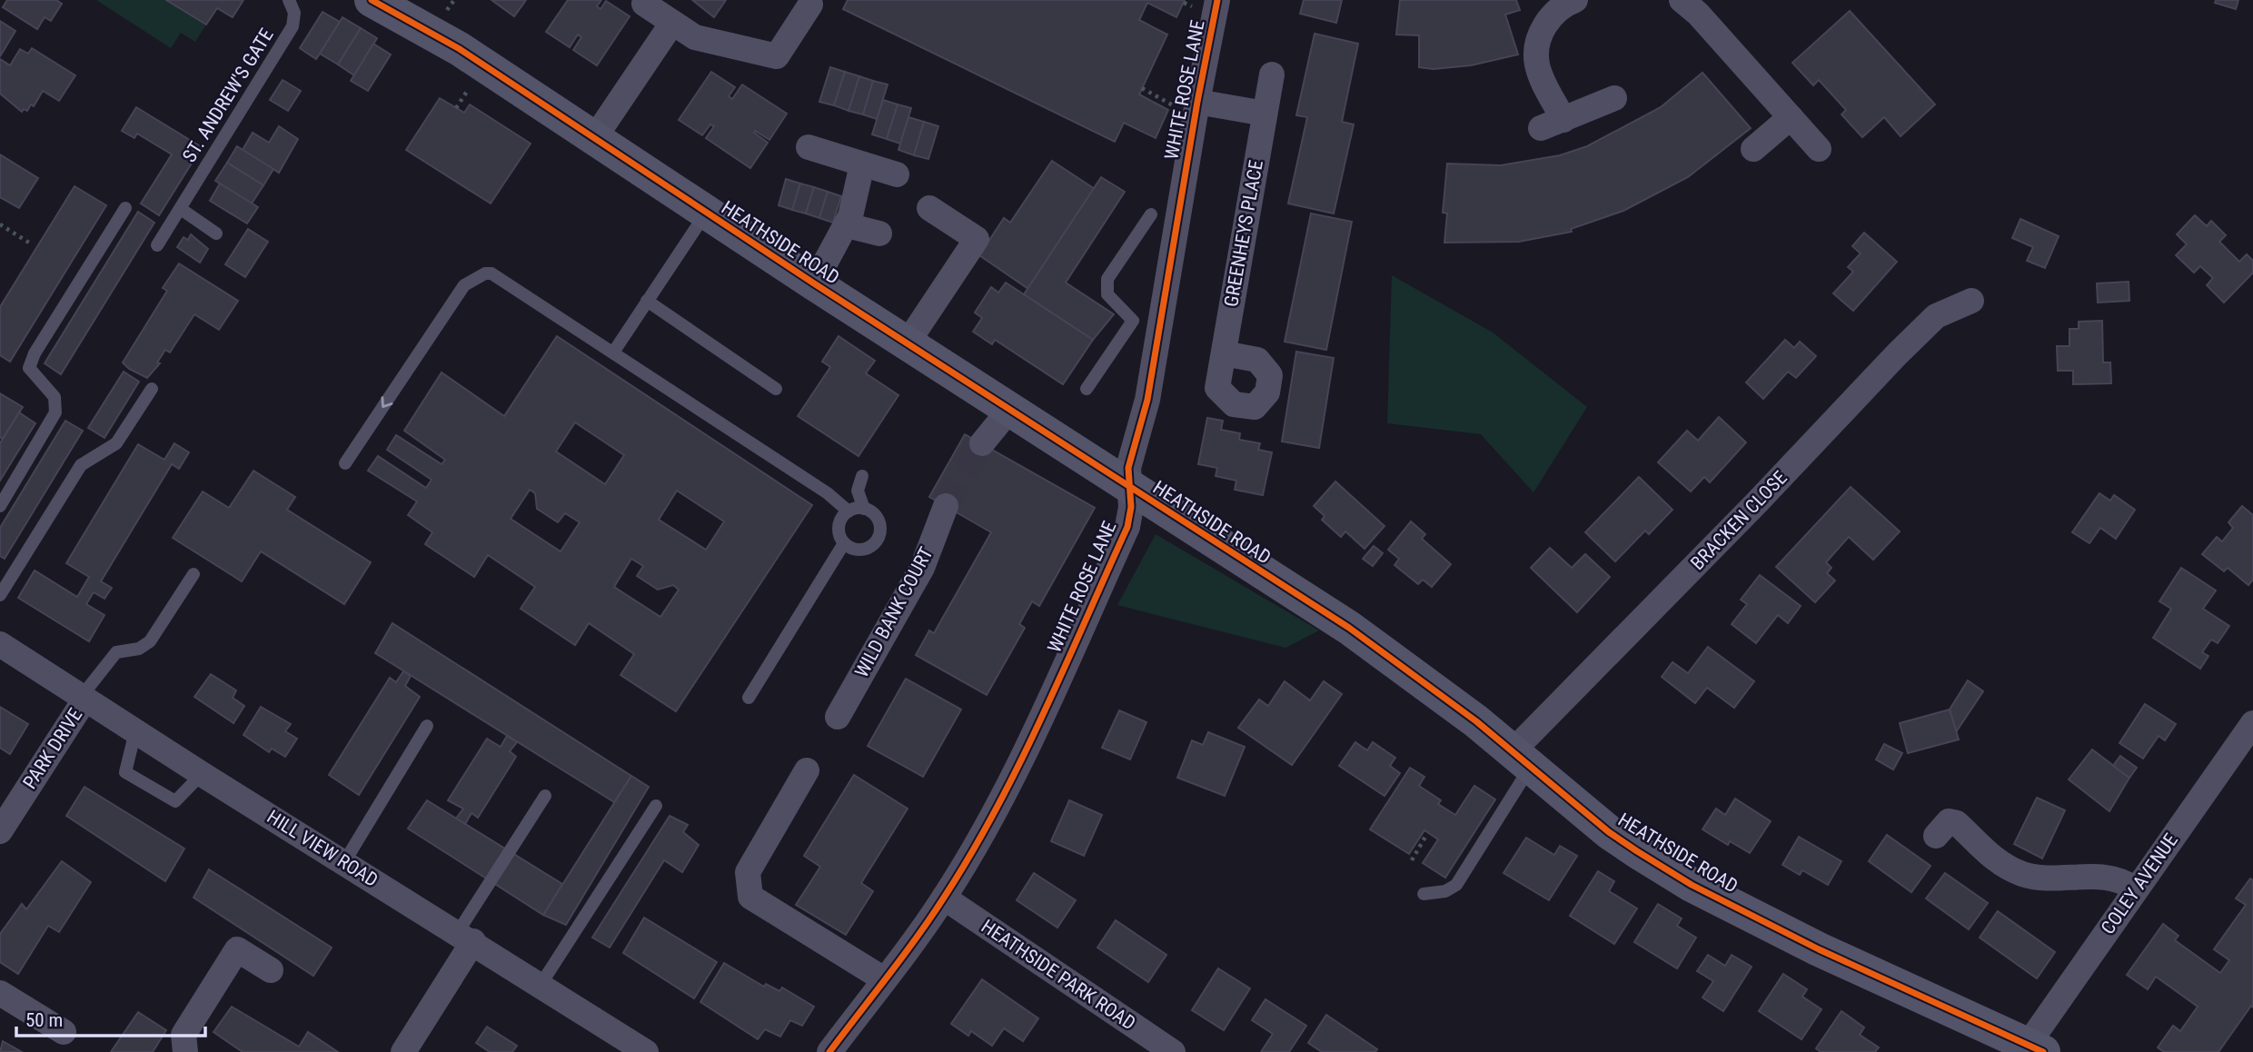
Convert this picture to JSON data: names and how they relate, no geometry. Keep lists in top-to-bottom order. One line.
{"streets":{"street":["WHITE ROSE LANE","GREENHEYS PLACE","HEATHSIDE ROAD","BRACKEN CLOSE","WILD BANK COURT","PARK DRIVE","HILL VIEW ROAD","COLEY AVENUE","HEATHSIDE PARK ROAD"],"lane":["ST. ANDREW'S GATE"]},"crossings":[["WHITE ROSE LANE","HEATHSIDE ROAD"],["WHITE ROSE LANE","HEATHSIDE PARK ROAD"],["HEATHSIDE ROAD","BRACKEN CLOSE"],["HEATHSIDE ROAD","COLEY AVENUE"],["PARK DRIVE","HILL VIEW ROAD"]],"scale_bar":"50 m"}
